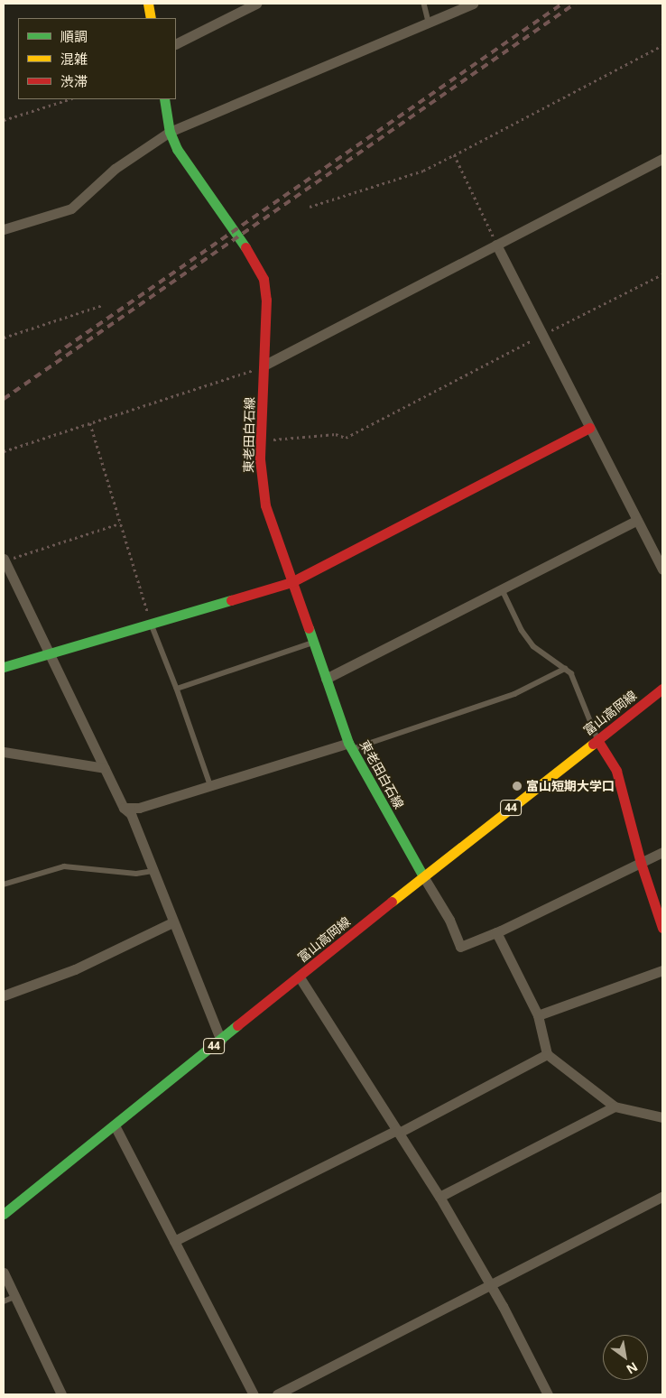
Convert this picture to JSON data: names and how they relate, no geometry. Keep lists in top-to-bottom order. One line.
{"streets":{"main road":["東老田白石線","富山高岡線","44"]},"crossings":[["東老田白石線","富山高岡線"]],"places":["富山短期大学口"],"legend":["順調","混雑","渋滞"],"north":"bottom right"}
